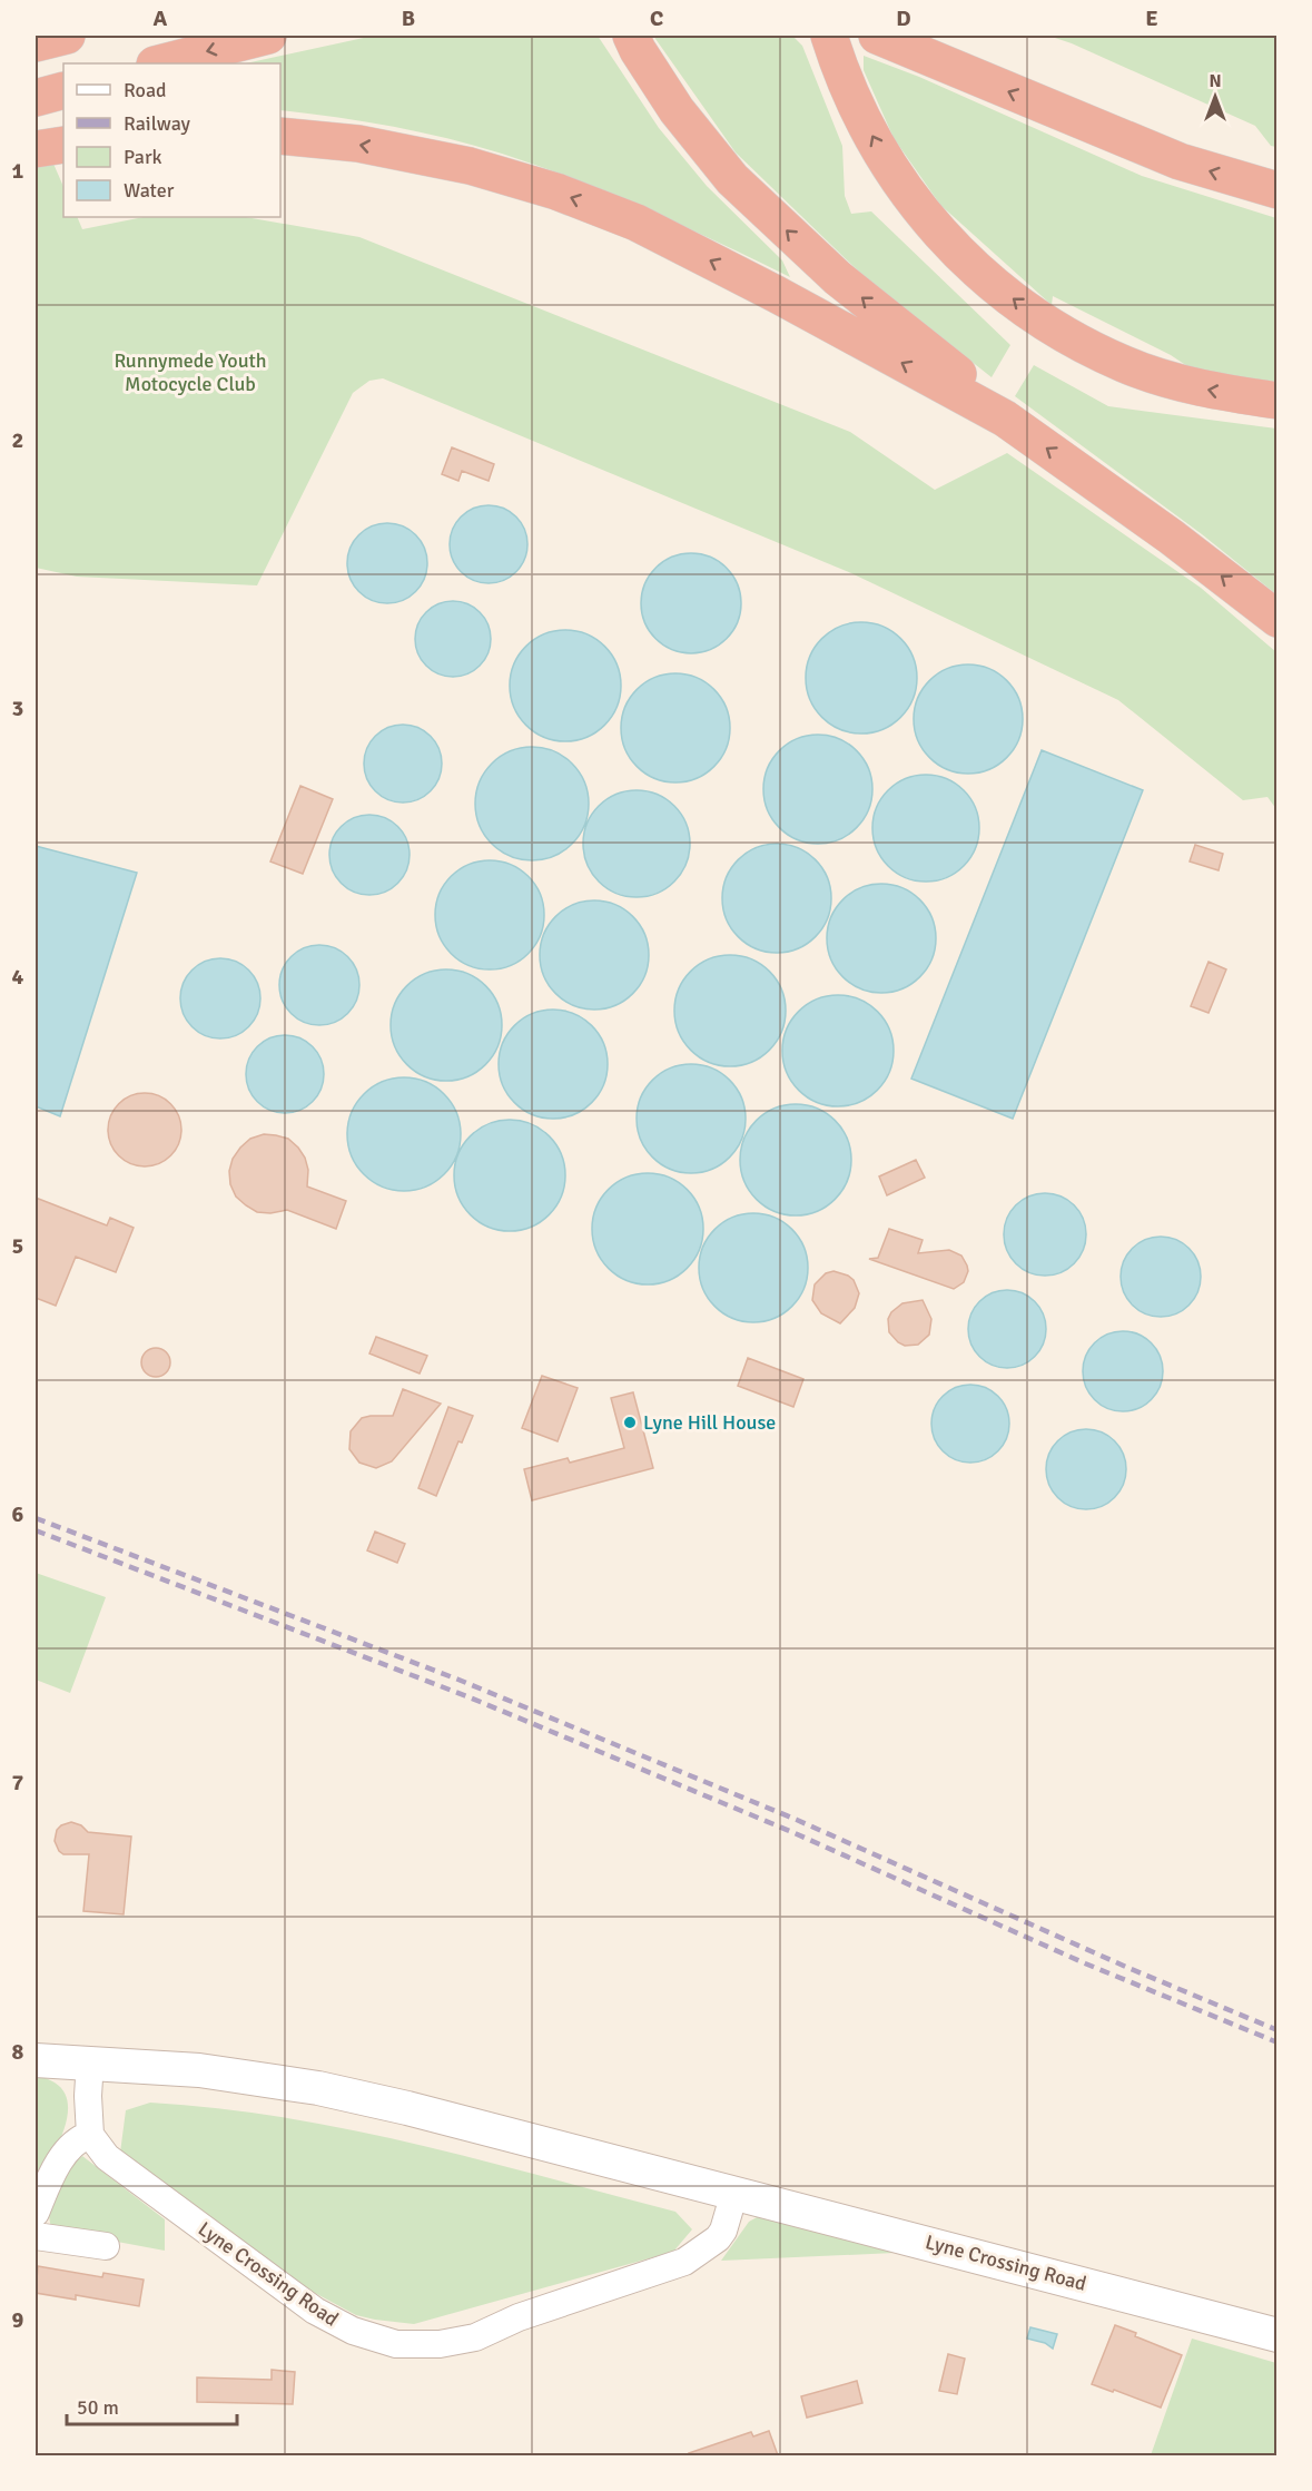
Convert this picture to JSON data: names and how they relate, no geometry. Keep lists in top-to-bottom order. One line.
{"streets":{"street":["Lyne Crossing Road"]},"parks":["Runnymede Youth Motocycle Club"],"places":["Lyne Hill House"],"legend":["Road","Railway","Park","Water"],"scale_bar":"50 m","north":"top","grid":{"columns":["A","B","C","D","E"],"rows":["1","2","3","4","5","6","7","8","9"]}}
